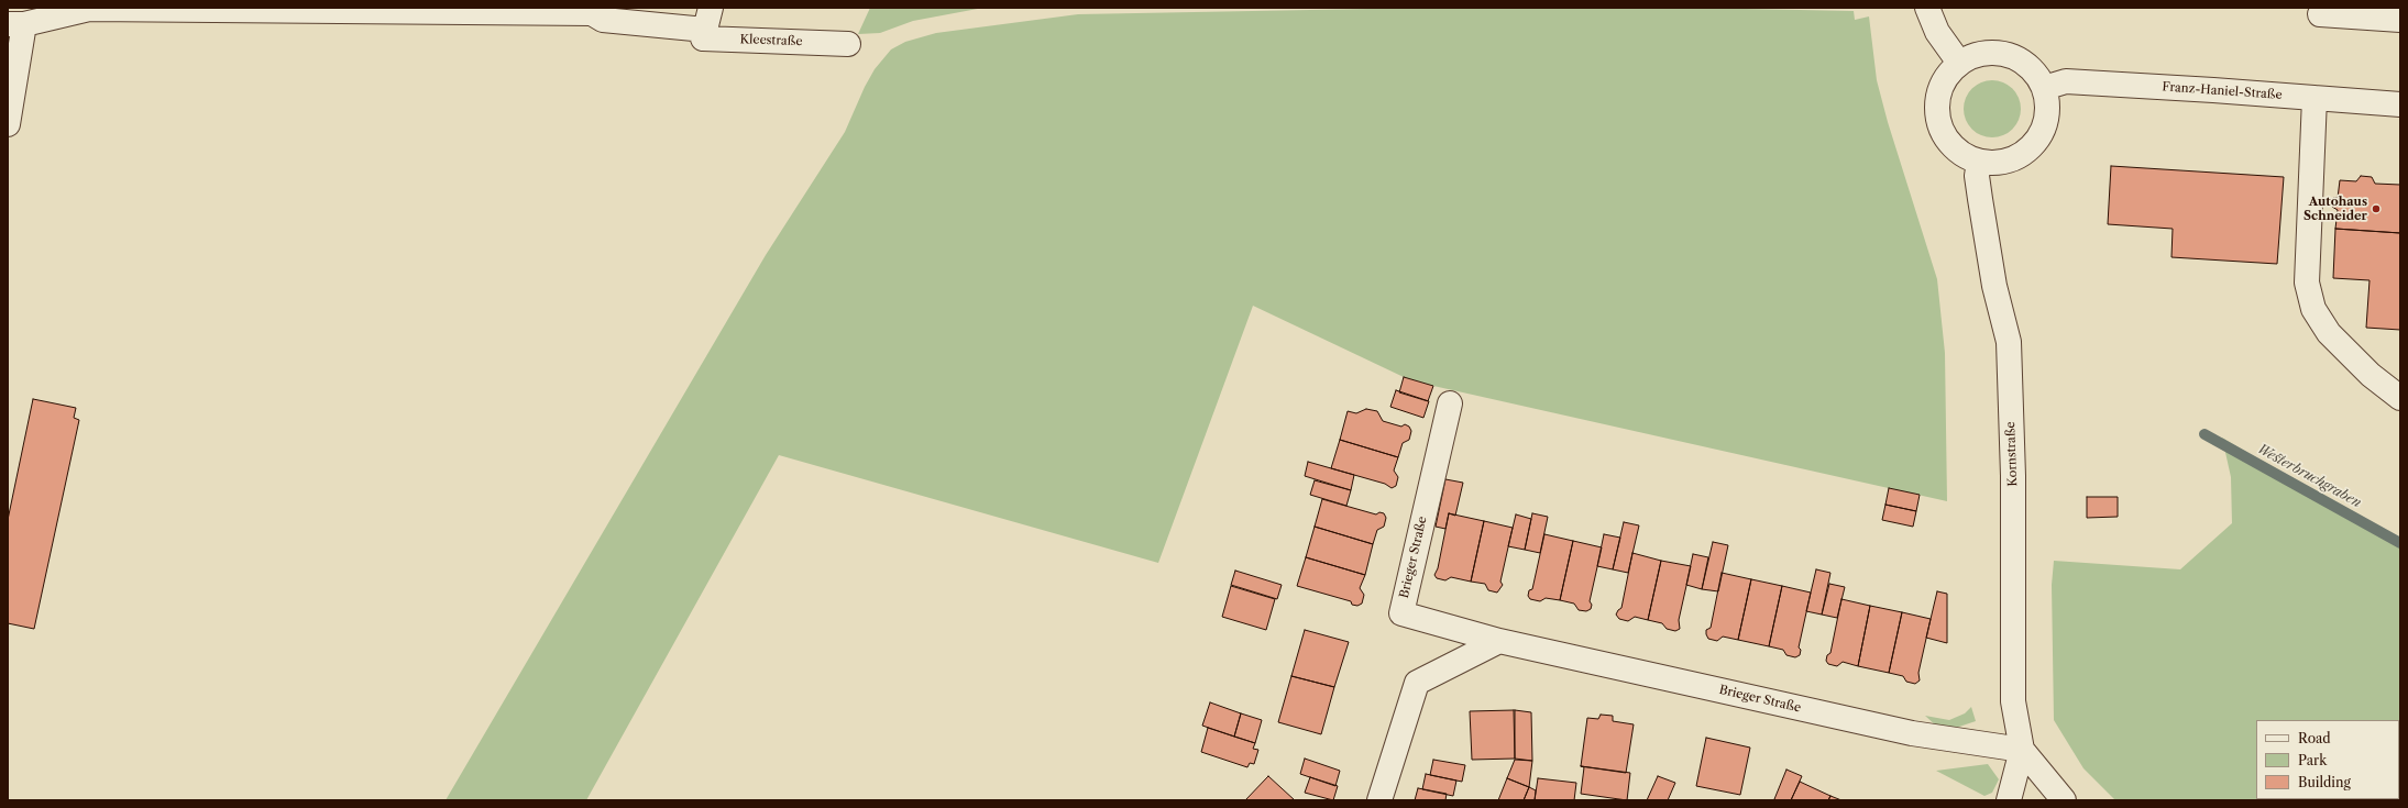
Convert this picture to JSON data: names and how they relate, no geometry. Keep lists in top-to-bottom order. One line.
{"streets":{"street":["Kleestraße","Franz-Haniel-Straße","Kornstraße","Brieger Straße"]},"crossings":[["Franz-Haniel-Straße","Kornstraße"],["Kornstraße","Brieger Straße"]],"water":["Westerbruchgraben"],"places":["Autohaus Schneider"],"legend":["Road","Park","Building"]}
